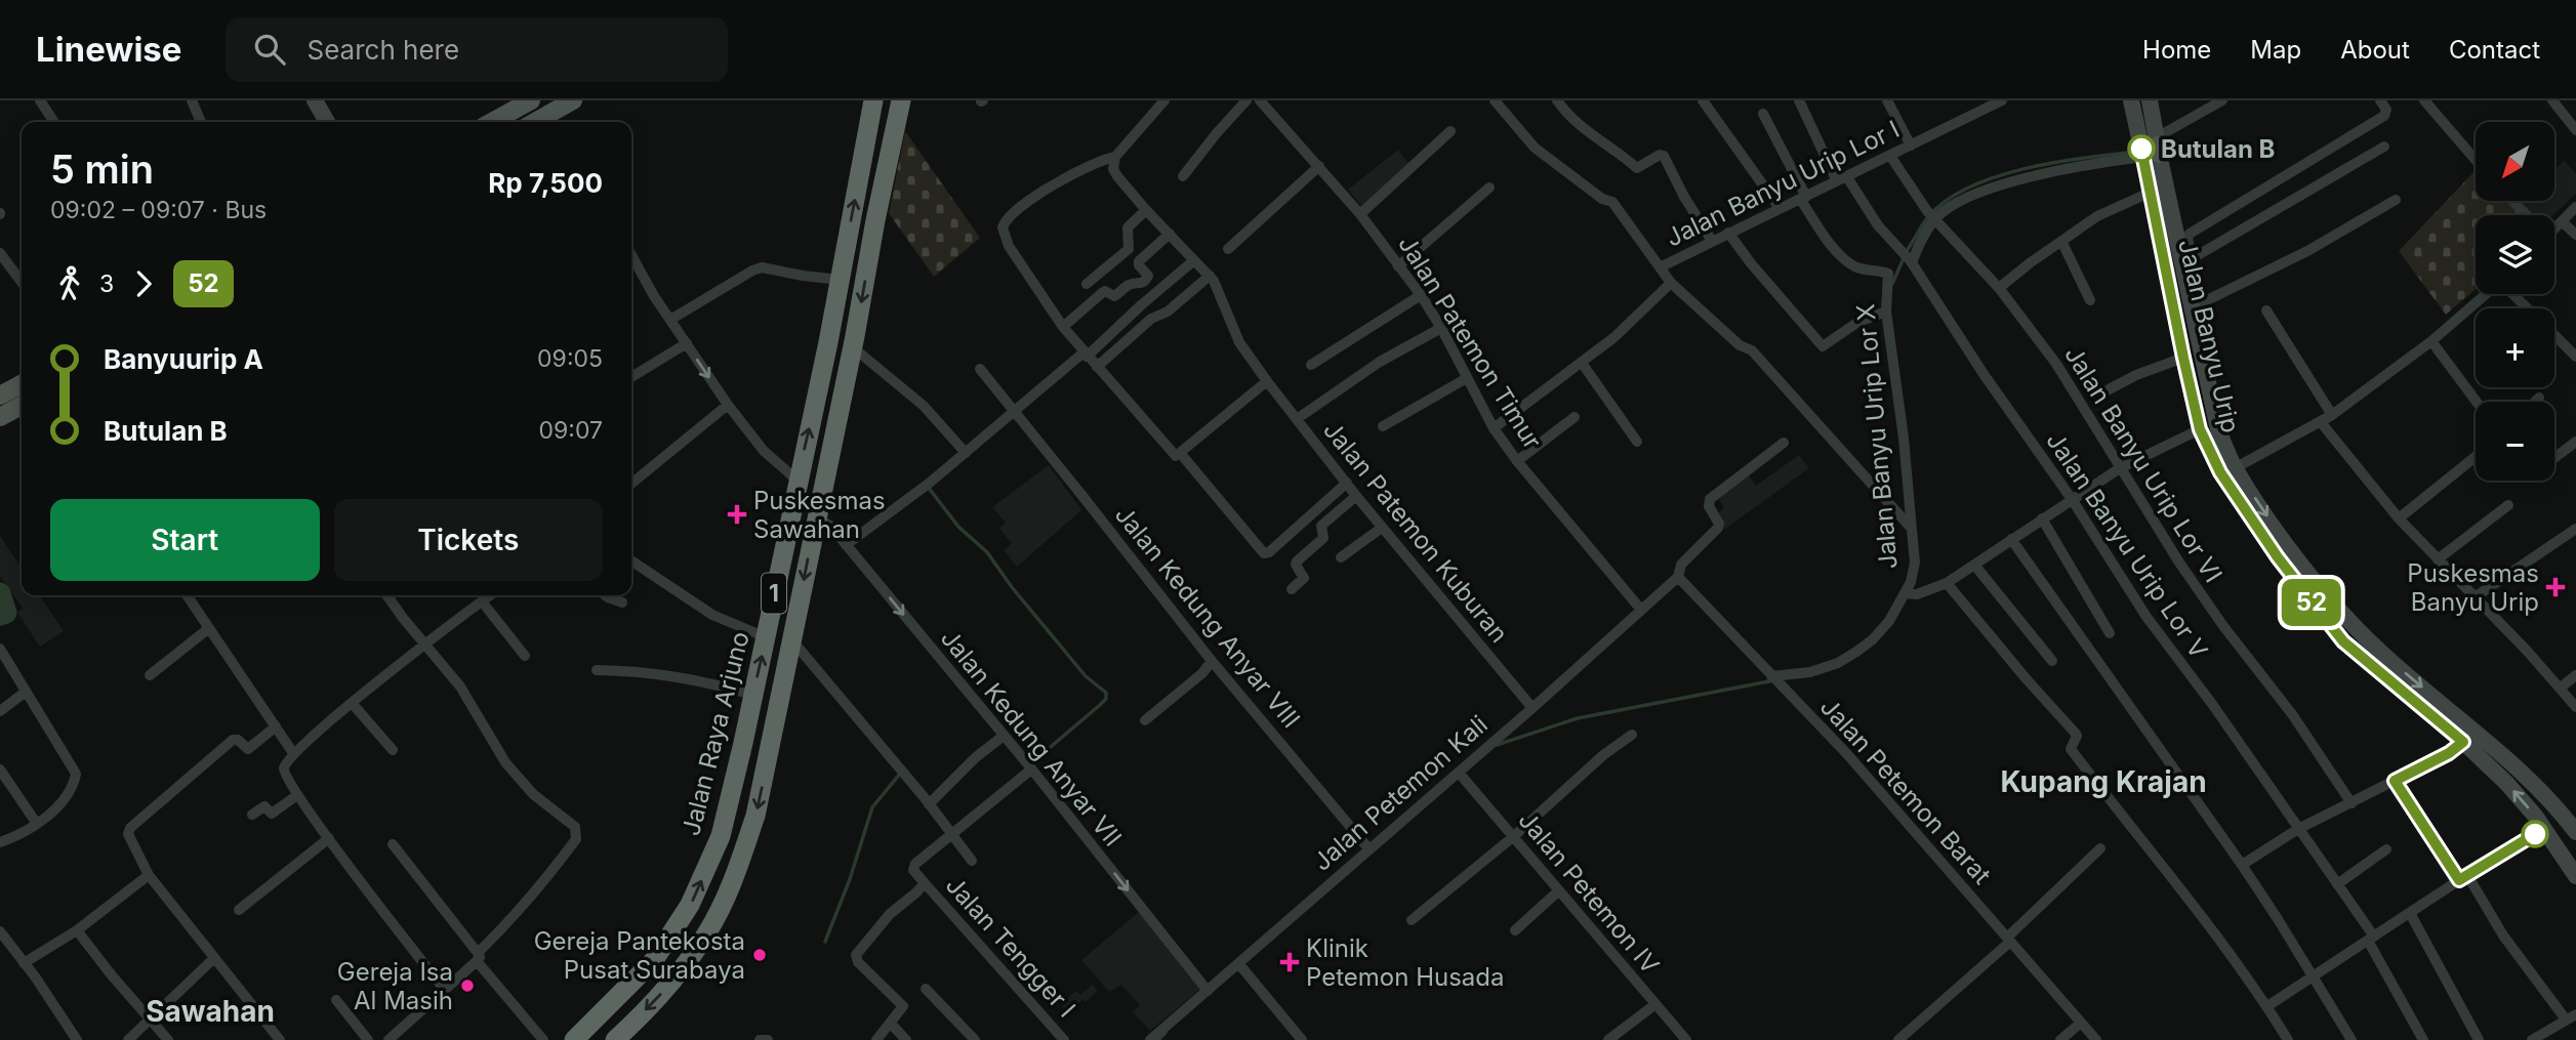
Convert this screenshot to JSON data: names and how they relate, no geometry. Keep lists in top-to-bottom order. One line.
{"streets":{"highway":["1","Jalan Raya Arjuno"],"main road":["Jalan Banyu Urip"],"street":["Jalan Banyu Urip Lor I","Jalan Patemon Timur","Jalan Banyu Urip Lor X","Jalan Banyu Urip Lor VI","Jalan Patemon Kuburan","Jalan Banyu Urip Lor V","Jalan Kedung Anyar VIII","Jalan Kedung Anyar VII","Jalan Petemon Barat","Jalan Petemon Kali","Jalan Petemon IV","Jalan Tengger I"]},"crossings":[["Jalan Banyu Urip Lor I","Jalan Banyu Urip Lor X"],["Jalan Banyu Urip Lor I","Jalan Banyu Urip Lor VI"],["Jalan Banyu Urip Lor I","Jalan Banyu Urip Lor V"],["Jalan Patemon Timur","Jalan Petemon Kali"],["Jalan Banyu Urip Lor X","Jalan Petemon Barat"],["Jalan Patemon Kuburan","Jalan Petemon Kali"],["Jalan Kedung Anyar VIII","Jalan Petemon Kali"],["Jalan Raya Arjuno","Jalan Kedung Anyar VII"],["Jalan Kedung Anyar VII","Jalan Petemon Kali"],["Jalan Petemon Barat","Jalan Petemon Kali"],["Jalan Petemon Kali","Jalan Petemon IV"]],"one_way":["Jalan Kedung Anyar VII"],"districts":["Kupang Krajan","Sawahan"],"places":{"other":["Butulan B","Gereja Pantekosta Pusat Surabaya","Gereja Isa Al Masih"],"health":["Puskesmas Sawahan","Puskesmas Banyu Urip","Klinik Petemon Husada"]},"lines":["bus line 52"],"north":"bottom left","page":{"header":"Linewise","search":"Search here","nav":["Home","Map","About","Contact"],"on_map":"52","map_buttons":["+","−"],"heading":["5 min","09:02 – 09:07 · Bus","Rp 7,500"],"legs":["3","52"],"list":[{"name":"Banyuurip A","value":"09:05"},{"name":"Butulan B","value":"09:07"}],"buttons":["Start","Tickets"]}}
